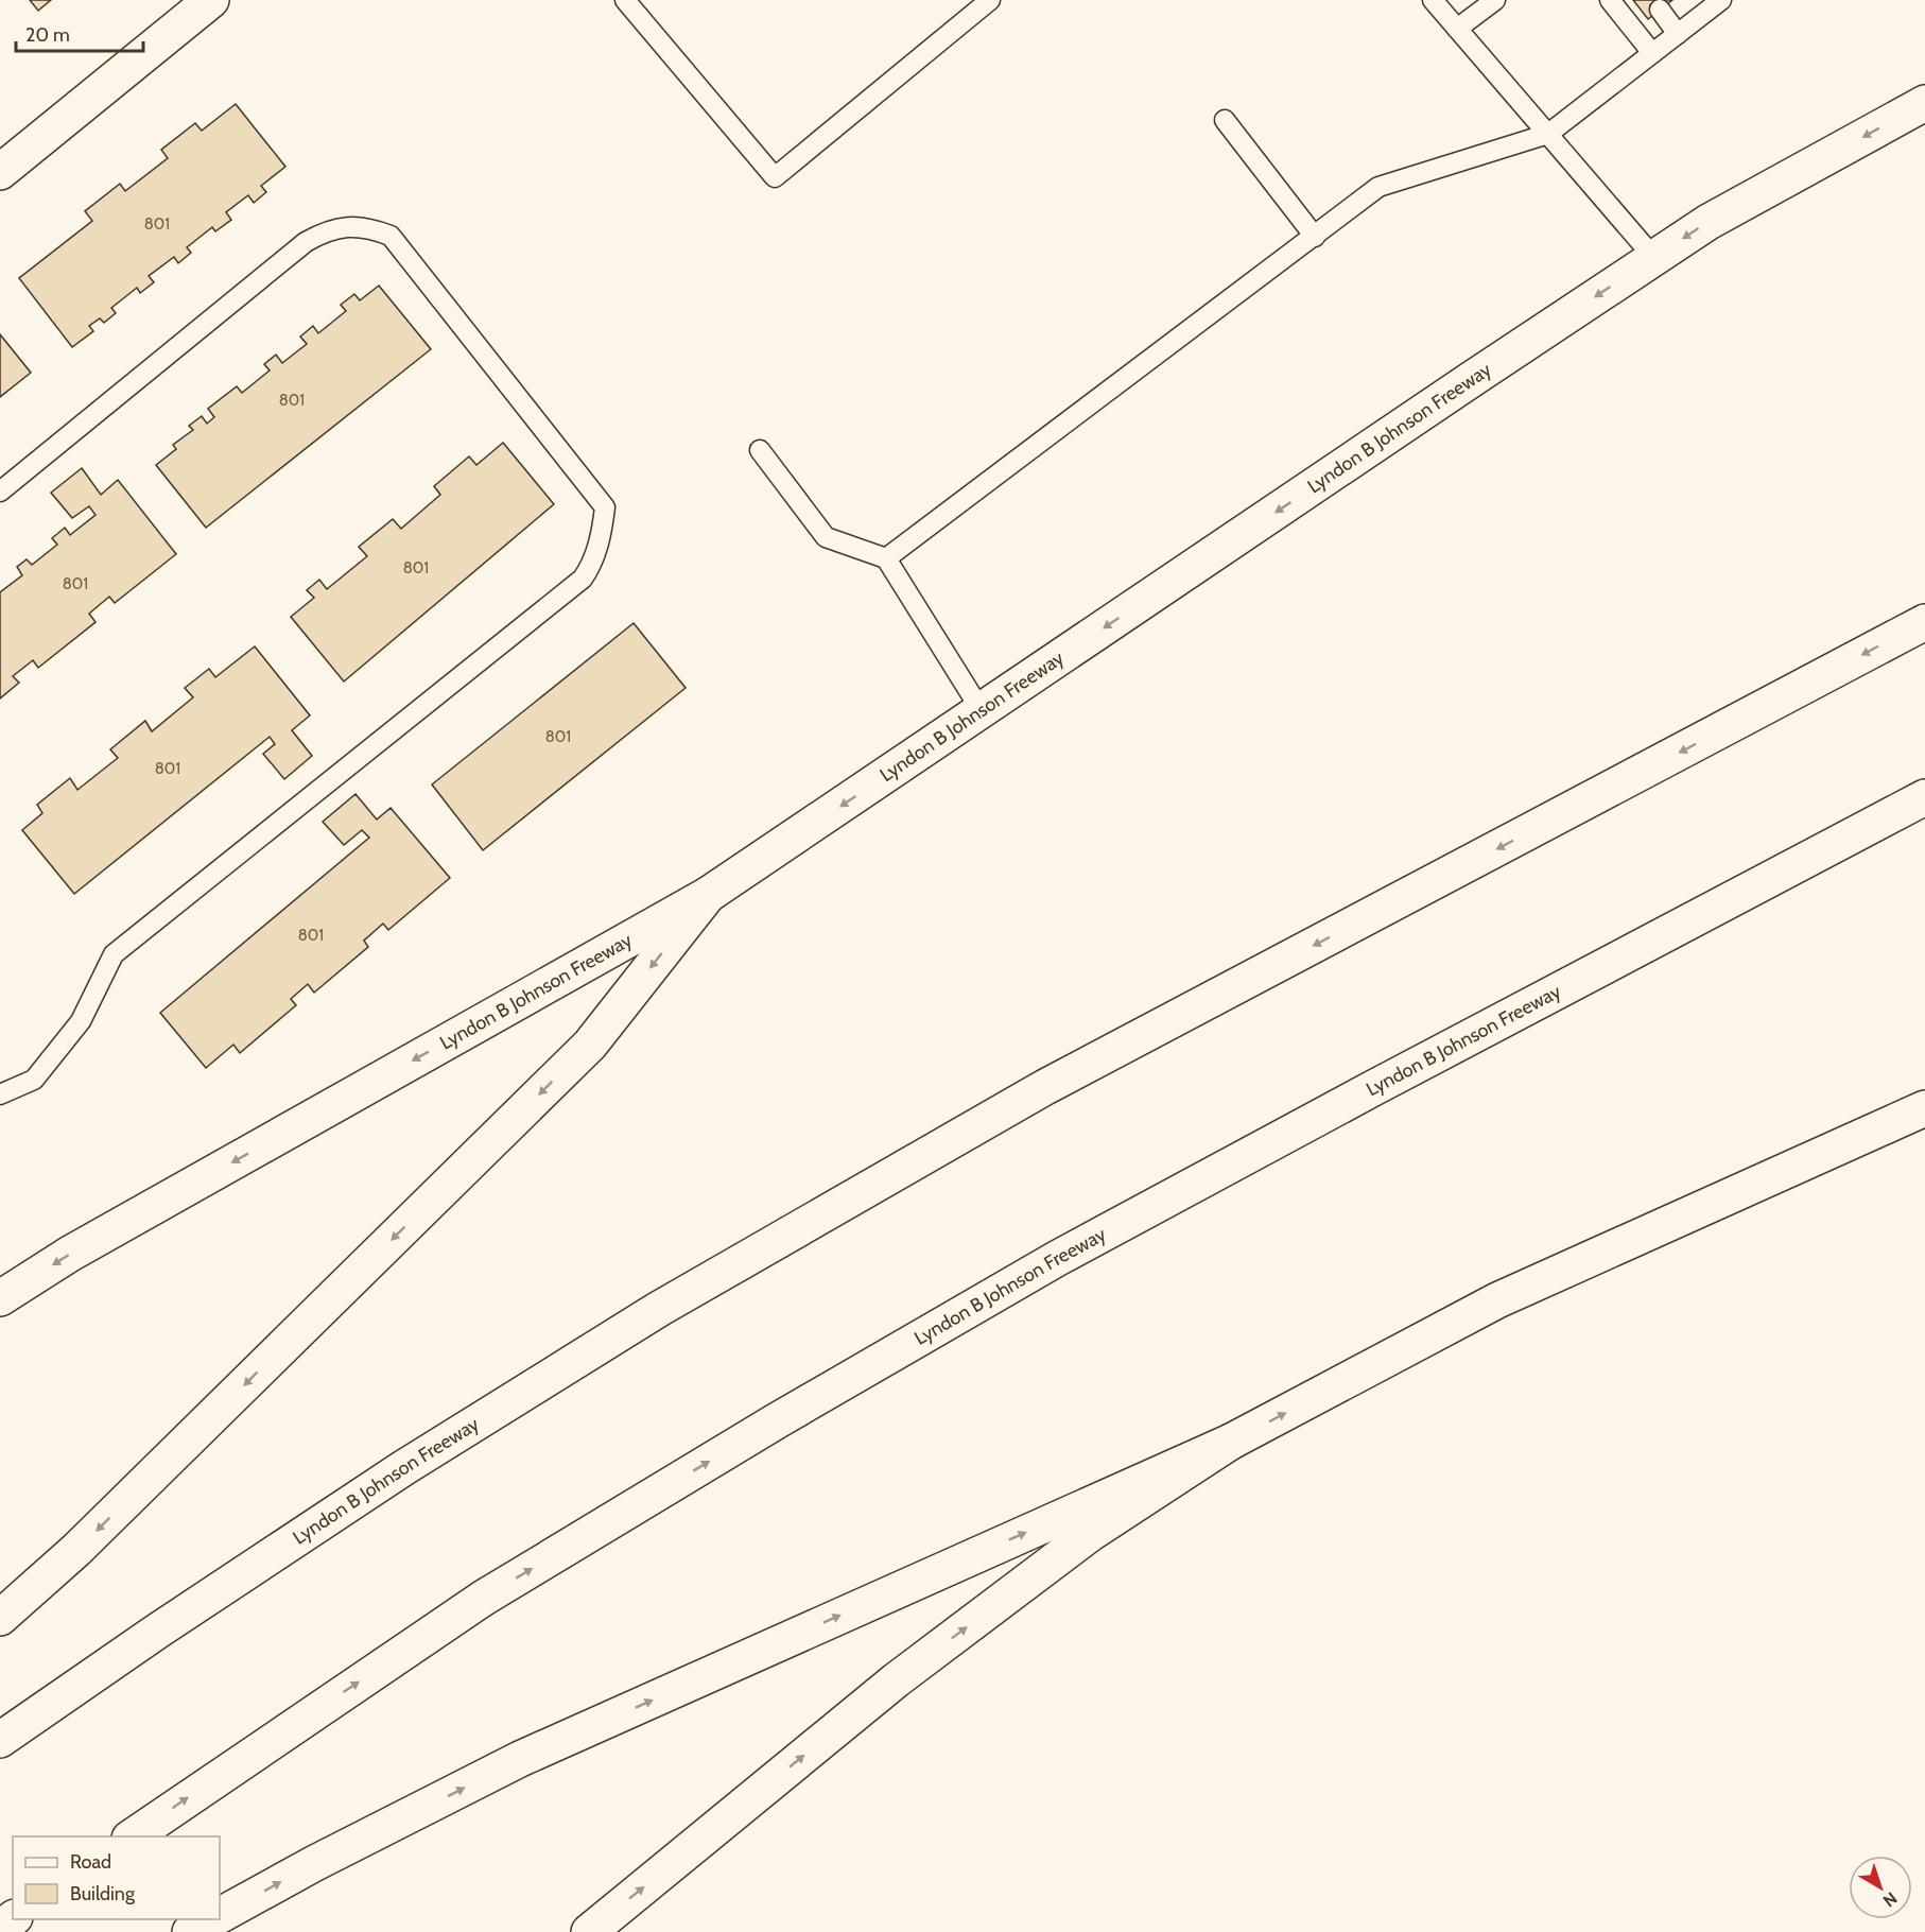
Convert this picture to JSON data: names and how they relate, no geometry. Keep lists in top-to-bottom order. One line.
{"streets":{"main road":["Lyndon B Johnson Freeway"]},"house_numbers":["801","801","801","801","801","801","801"],"legend":["Road","Building"],"scale_bar":"20 m","north":"bottom right"}
